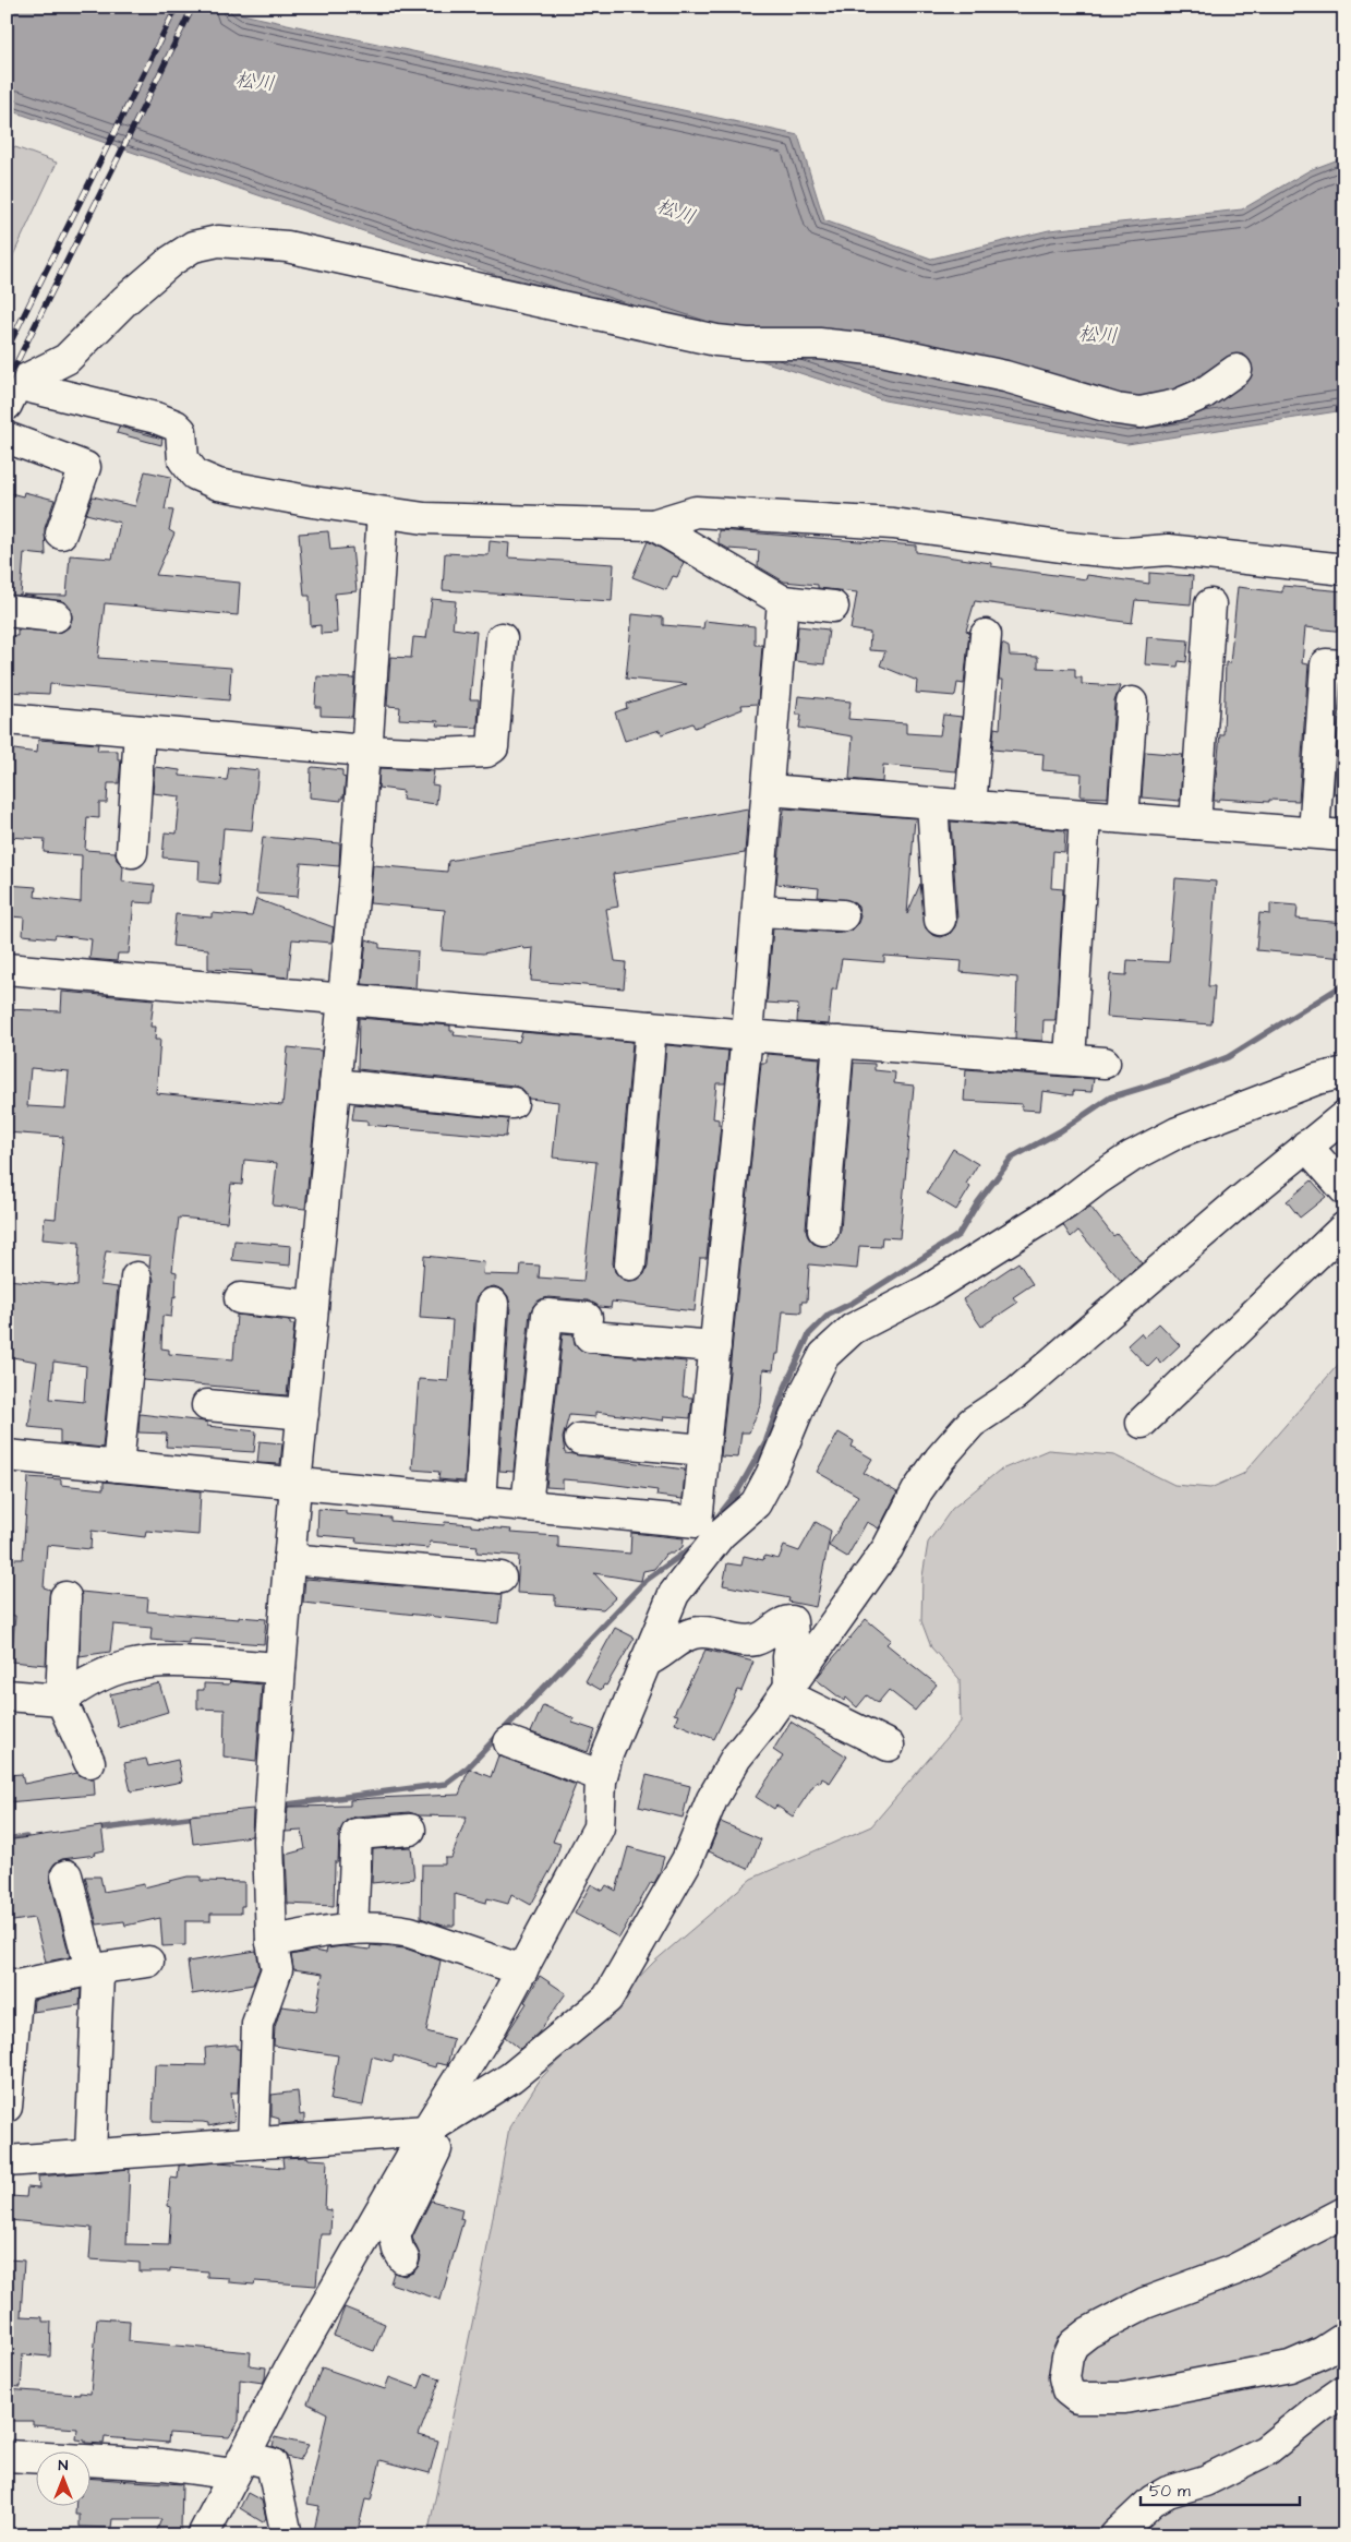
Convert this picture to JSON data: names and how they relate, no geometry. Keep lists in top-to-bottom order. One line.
{"water":["松川"],"scale_bar":"50 m","north":"top"}
